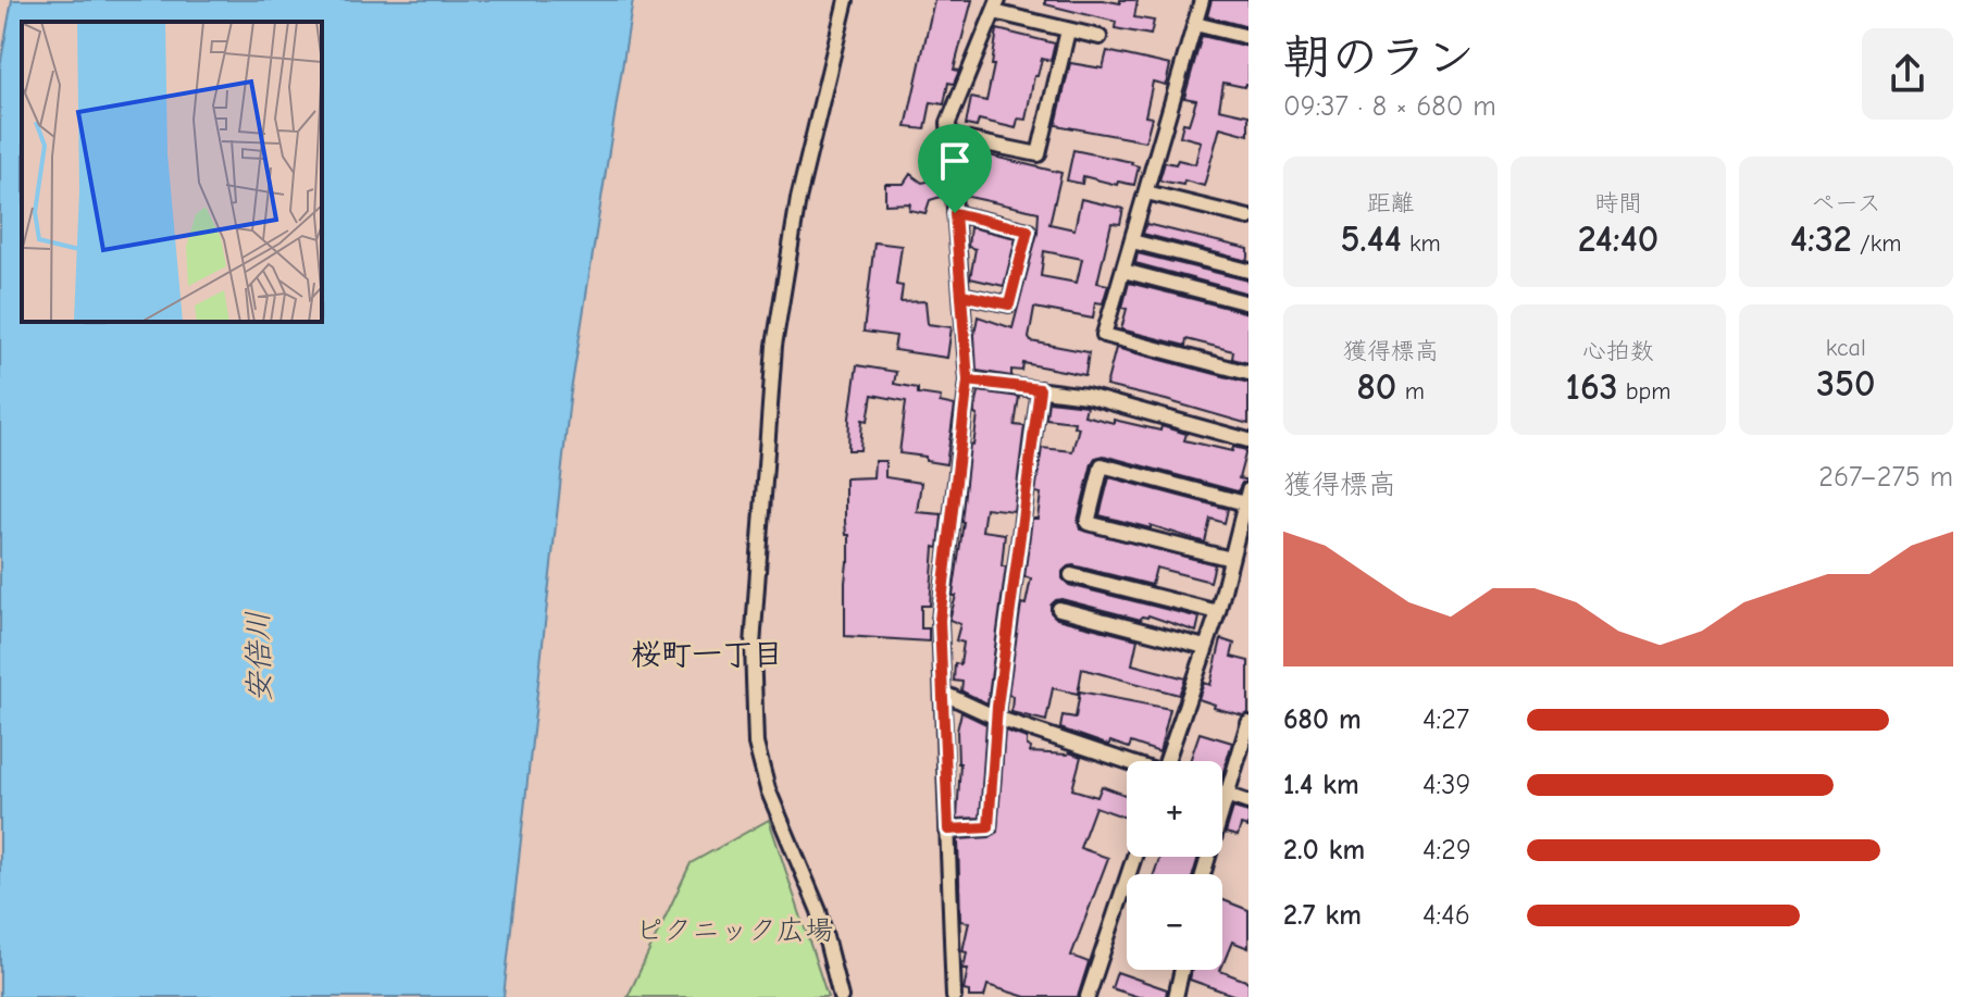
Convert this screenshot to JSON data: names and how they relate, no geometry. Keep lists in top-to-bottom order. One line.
{"districts":["桜町一丁目"],"water":["安倍川"],"parks":["ピクニック広場"],"page":{"heading":["朝のラン","09:37 · 8 × 680 m"],"stats":[["距離","5.44 km"],["時間","24:40"],["ペース","4:32 /km"],["獲得標高","80 m"],["心拍数","163 bpm"],["kcal","350"]],"chart":["獲得標高","267–275 m"],"list":[{"name":"680 m","note":"4:27"},{"name":"1.4 km","note":"4:39"},{"name":"2.0 km","note":"4:29"},{"name":"2.7 km","note":"4:46"}],"map_buttons":["+","−"]}}
